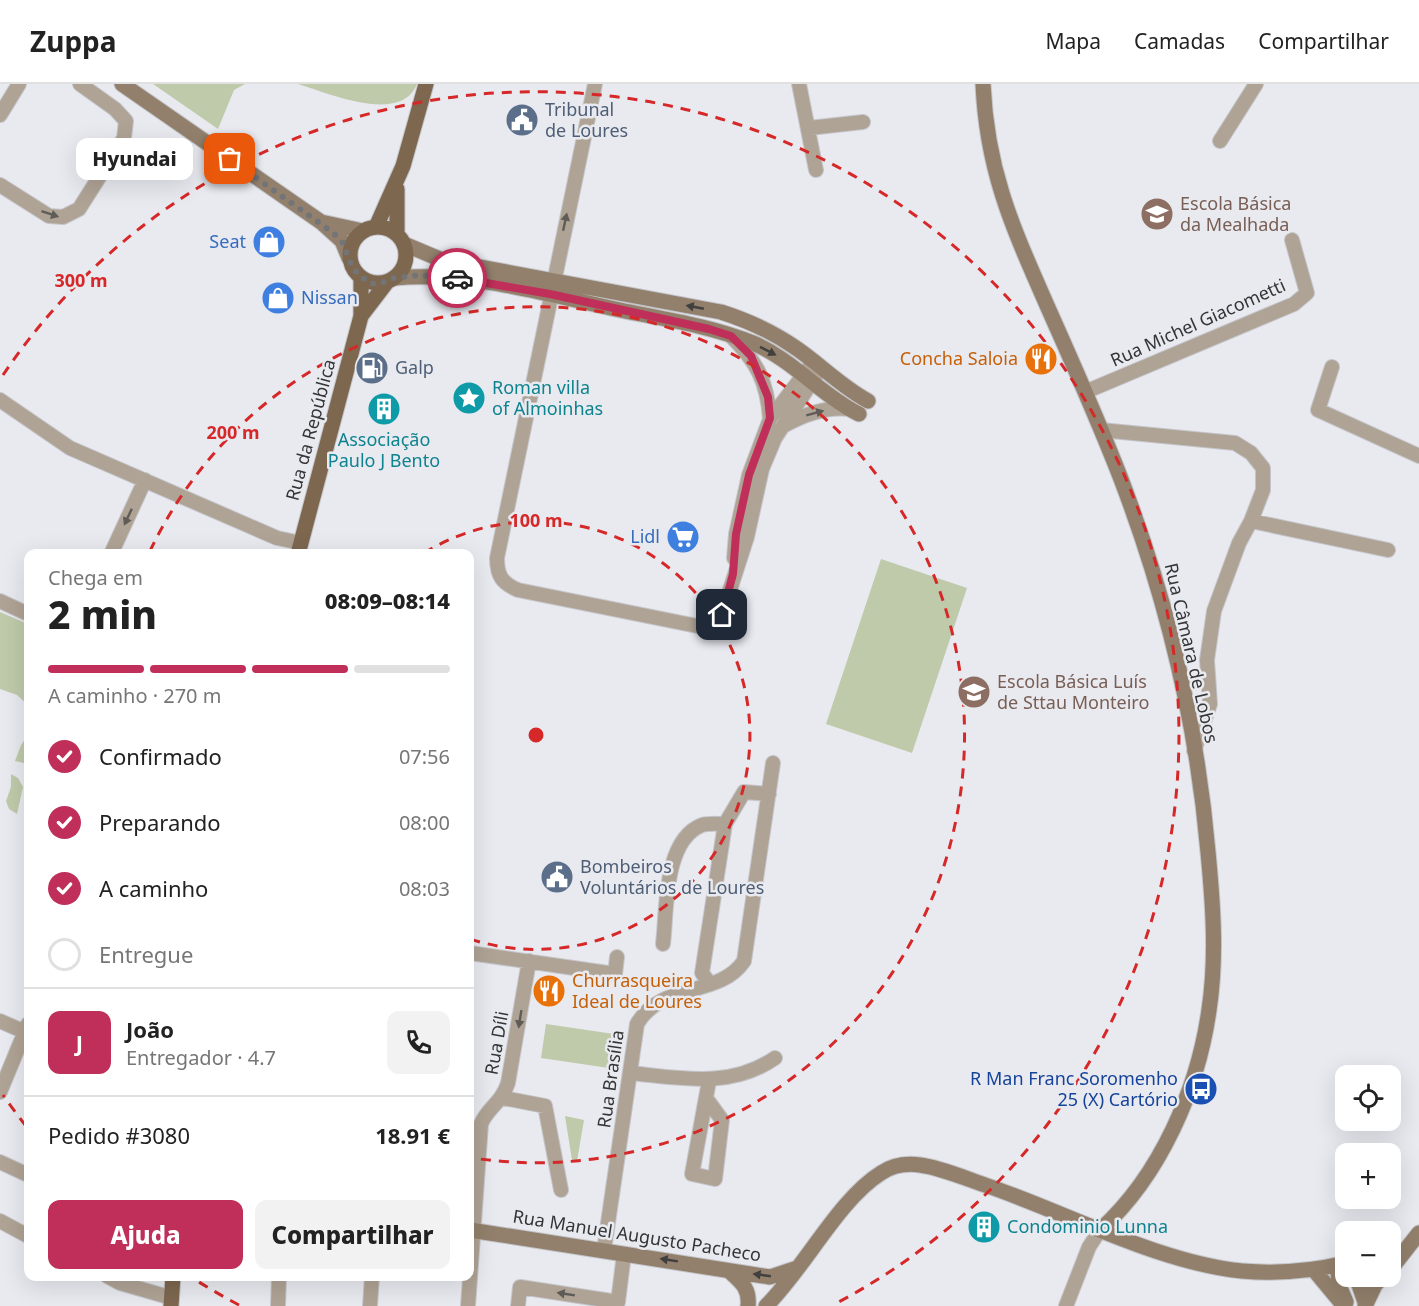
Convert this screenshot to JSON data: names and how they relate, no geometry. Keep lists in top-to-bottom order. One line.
{"streets":{"main road":["Rua da República"],"street":["Rua Michel Giacometti","Rua Câmara de Lobos","Rua Díli","Rua Brasília","Rua Manuel Augusto Pacheco"]},"crossings":[["Rua Michel Giacometti","Rua Câmara de Lobos"],["Rua Brasília","Rua Manuel Augusto Pacheco"]],"one_way":["Rua Díli","Rua Manuel Augusto Pacheco"],"places":{"public building":["Tribunal de Loures","Bombeiros Voluntários de Loures"],"other":["Hyundai"],"school or university":["Escola Básica da Mealhada","Escola Básica Luís de Sttau Monteiro"],"shop":["Seat","Nissan"],"restaurant":["Concha Saloia","Churrasqueira Ideal de Loures"],"fuel station":["Galp"],"place":["Roman villa of Almoinhas"],"building":["Associação Paulo J Bento","Condominio Lunna"],"supermarket":["Lidl"],"bus stop":["R Man Franc Soromenho 25 (X) Cartório"]},"page":{"header":"Zuppa","nav":["Mapa","Camadas","Compartilhar"],"bubble":"Hyundai","heading":["2 min","Chega em","08:09–08:14"],"panel":["João","Entregador · 4.7","Pedido #3080","18.91 €"],"bar":"A caminho · 270 m","list":[["Confirmado","07:56"],["Preparando","08:00"],["A caminho","08:03"],"Entregue"],"round":"J","map_buttons":["+","−"],"buttons":["Ajuda","Compartilhar"]},"rings":["300 m","200 m","100 m"]}
